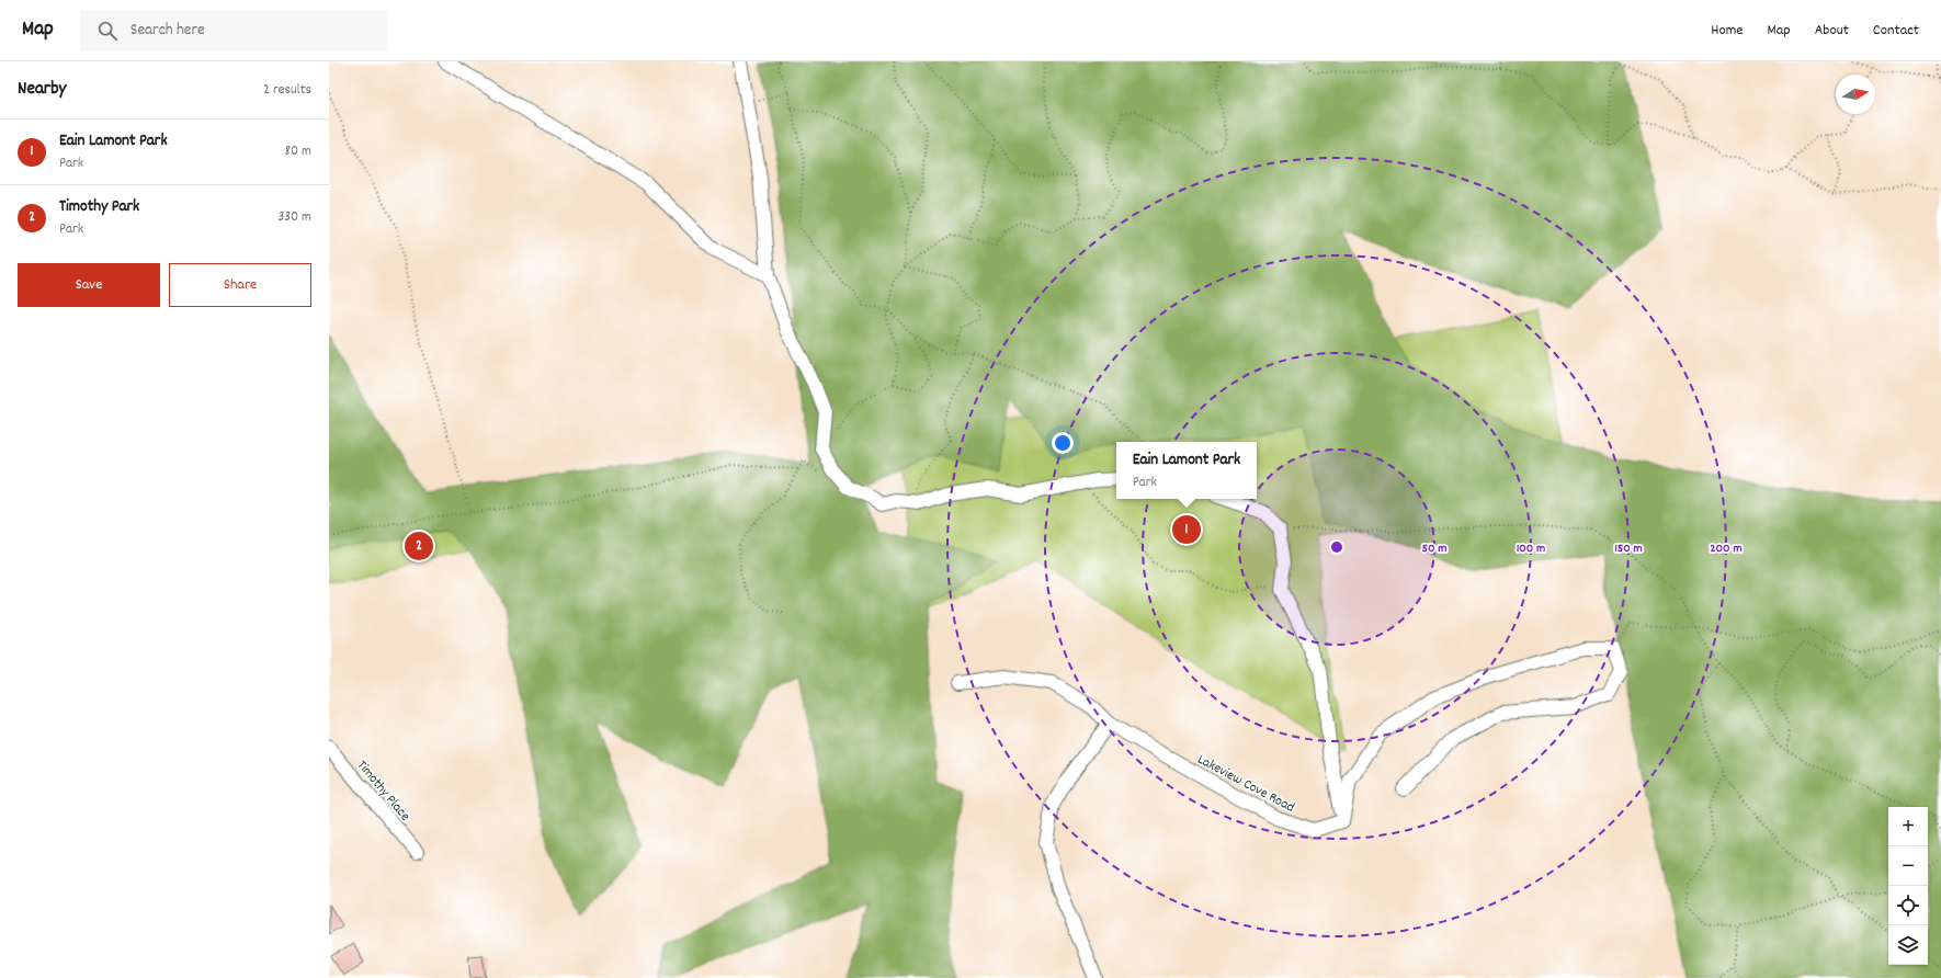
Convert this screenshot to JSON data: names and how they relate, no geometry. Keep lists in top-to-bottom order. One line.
{"streets":{"street":["Lakeview Cove Road","Timothy Place"]},"north":"right","page":{"header":"Map","search":"Search here","nav":["Home","Map","About","Contact"],"heading":["Nearby","2 results"],"list":[{"mark":"1","name":"Eain Lamont Park","note":"Park","value":"80 m"},{"mark":"2","name":"Timothy Park","note":"Park","value":"330 m"}],"buttons":["Save","Share"],"popup":["Eain Lamont Park","Park"],"pins":["1","2"],"map_buttons":["+","−"]},"rings":["50 m","100 m","150 m","200 m"]}
